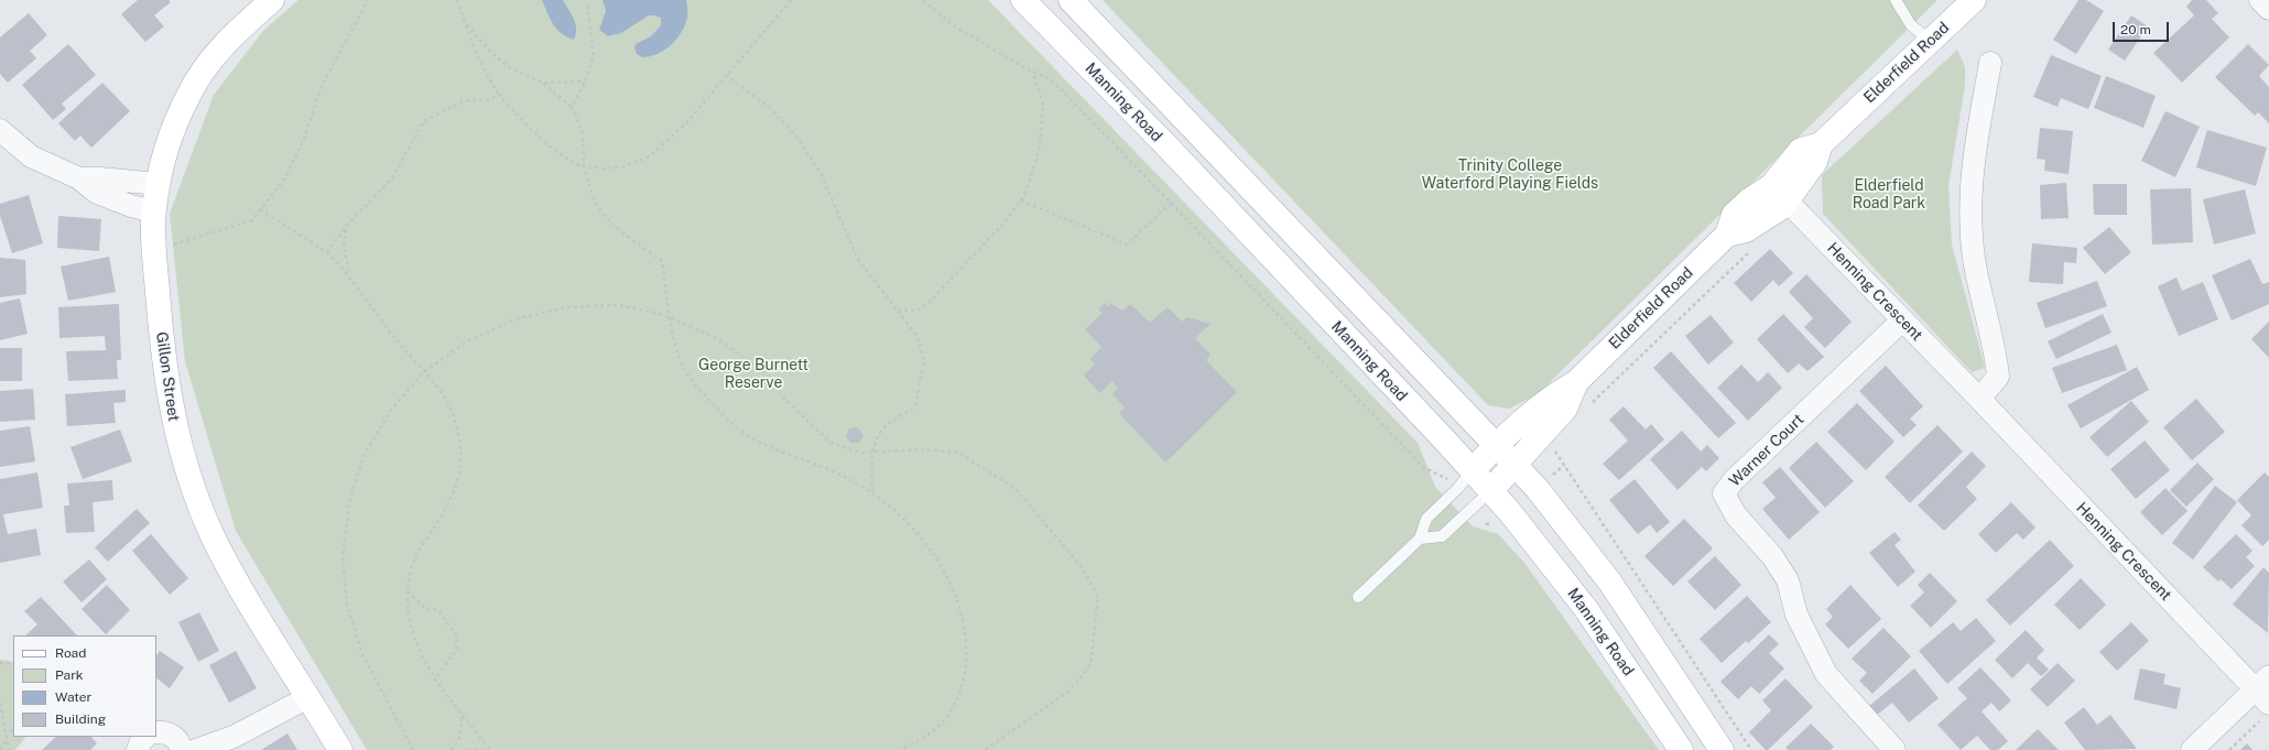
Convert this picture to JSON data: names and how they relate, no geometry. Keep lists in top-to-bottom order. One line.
{"streets":{"main road":["Elderfield Road","Manning Road","Gillon Street"],"street":["Henning Crescent","Warner Court"]},"crossings":[["Elderfield Road","Manning Road"],["Elderfield Road","Henning Crescent"],["Henning Crescent","Warner Court"]],"parks":["Trinity College Waterford Playing Fields","Elderfield Road Park","George Burnett Reserve"],"legend":["Road","Park","Water","Building"],"scale_bar":"20 m"}
